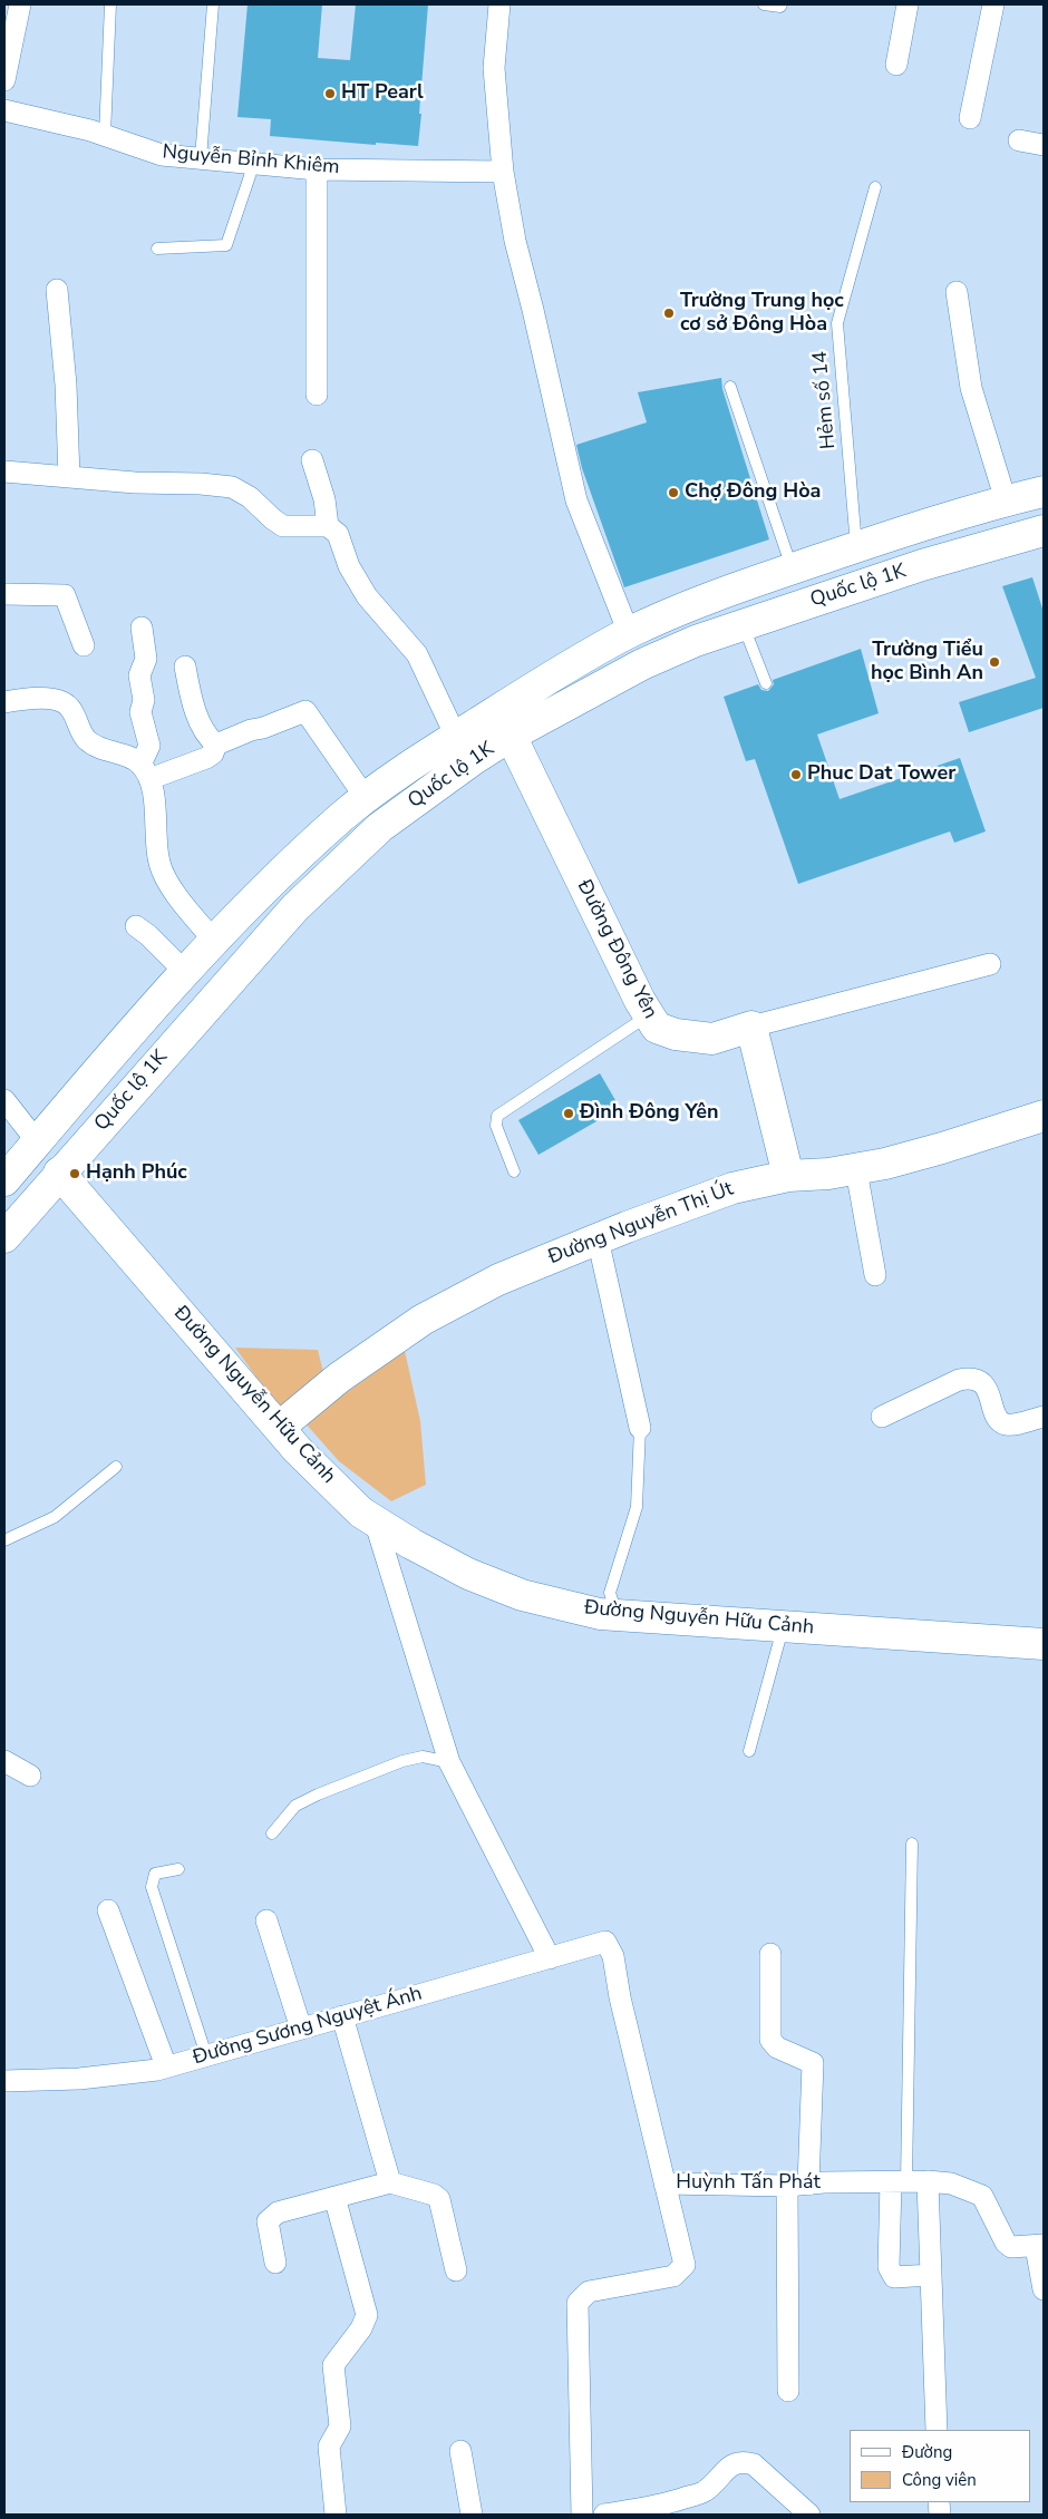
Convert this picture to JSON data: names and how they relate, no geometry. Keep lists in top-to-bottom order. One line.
{"streets":{"main road":["Quốc lộ 1K","Đường Đông Yên","Đường Nguyễn Thị Út","Đường Nguyễn Hữu Cảnh"],"street":["Nguyễn Bỉnh Khiêm","Đường Sương Nguyệt Ánh","Huỳnh Tấn Phát"],"lane":["Hẻm số 14"]},"crossings":[["Hẻm số 14","Quốc lộ 1K"],["Quốc lộ 1K","Đường Đông Yên"],["Quốc lộ 1K","Đường Nguyễn Hữu Cảnh"],["Đường Nguyễn Thị Út","Đường Nguyễn Hữu Cảnh"],["Đường Sương Nguyệt Ánh","Huỳnh Tấn Phát"]],"places":["HT Pearl","Trường Trung học cơ sở Đông Hòa","Chợ Đông Hòa","Trường Tiểu học Bình An","Phuc Dat Tower","Đình Đông Yên","Hạnh Phúc"],"legend":["Đường","Công viên"]}
